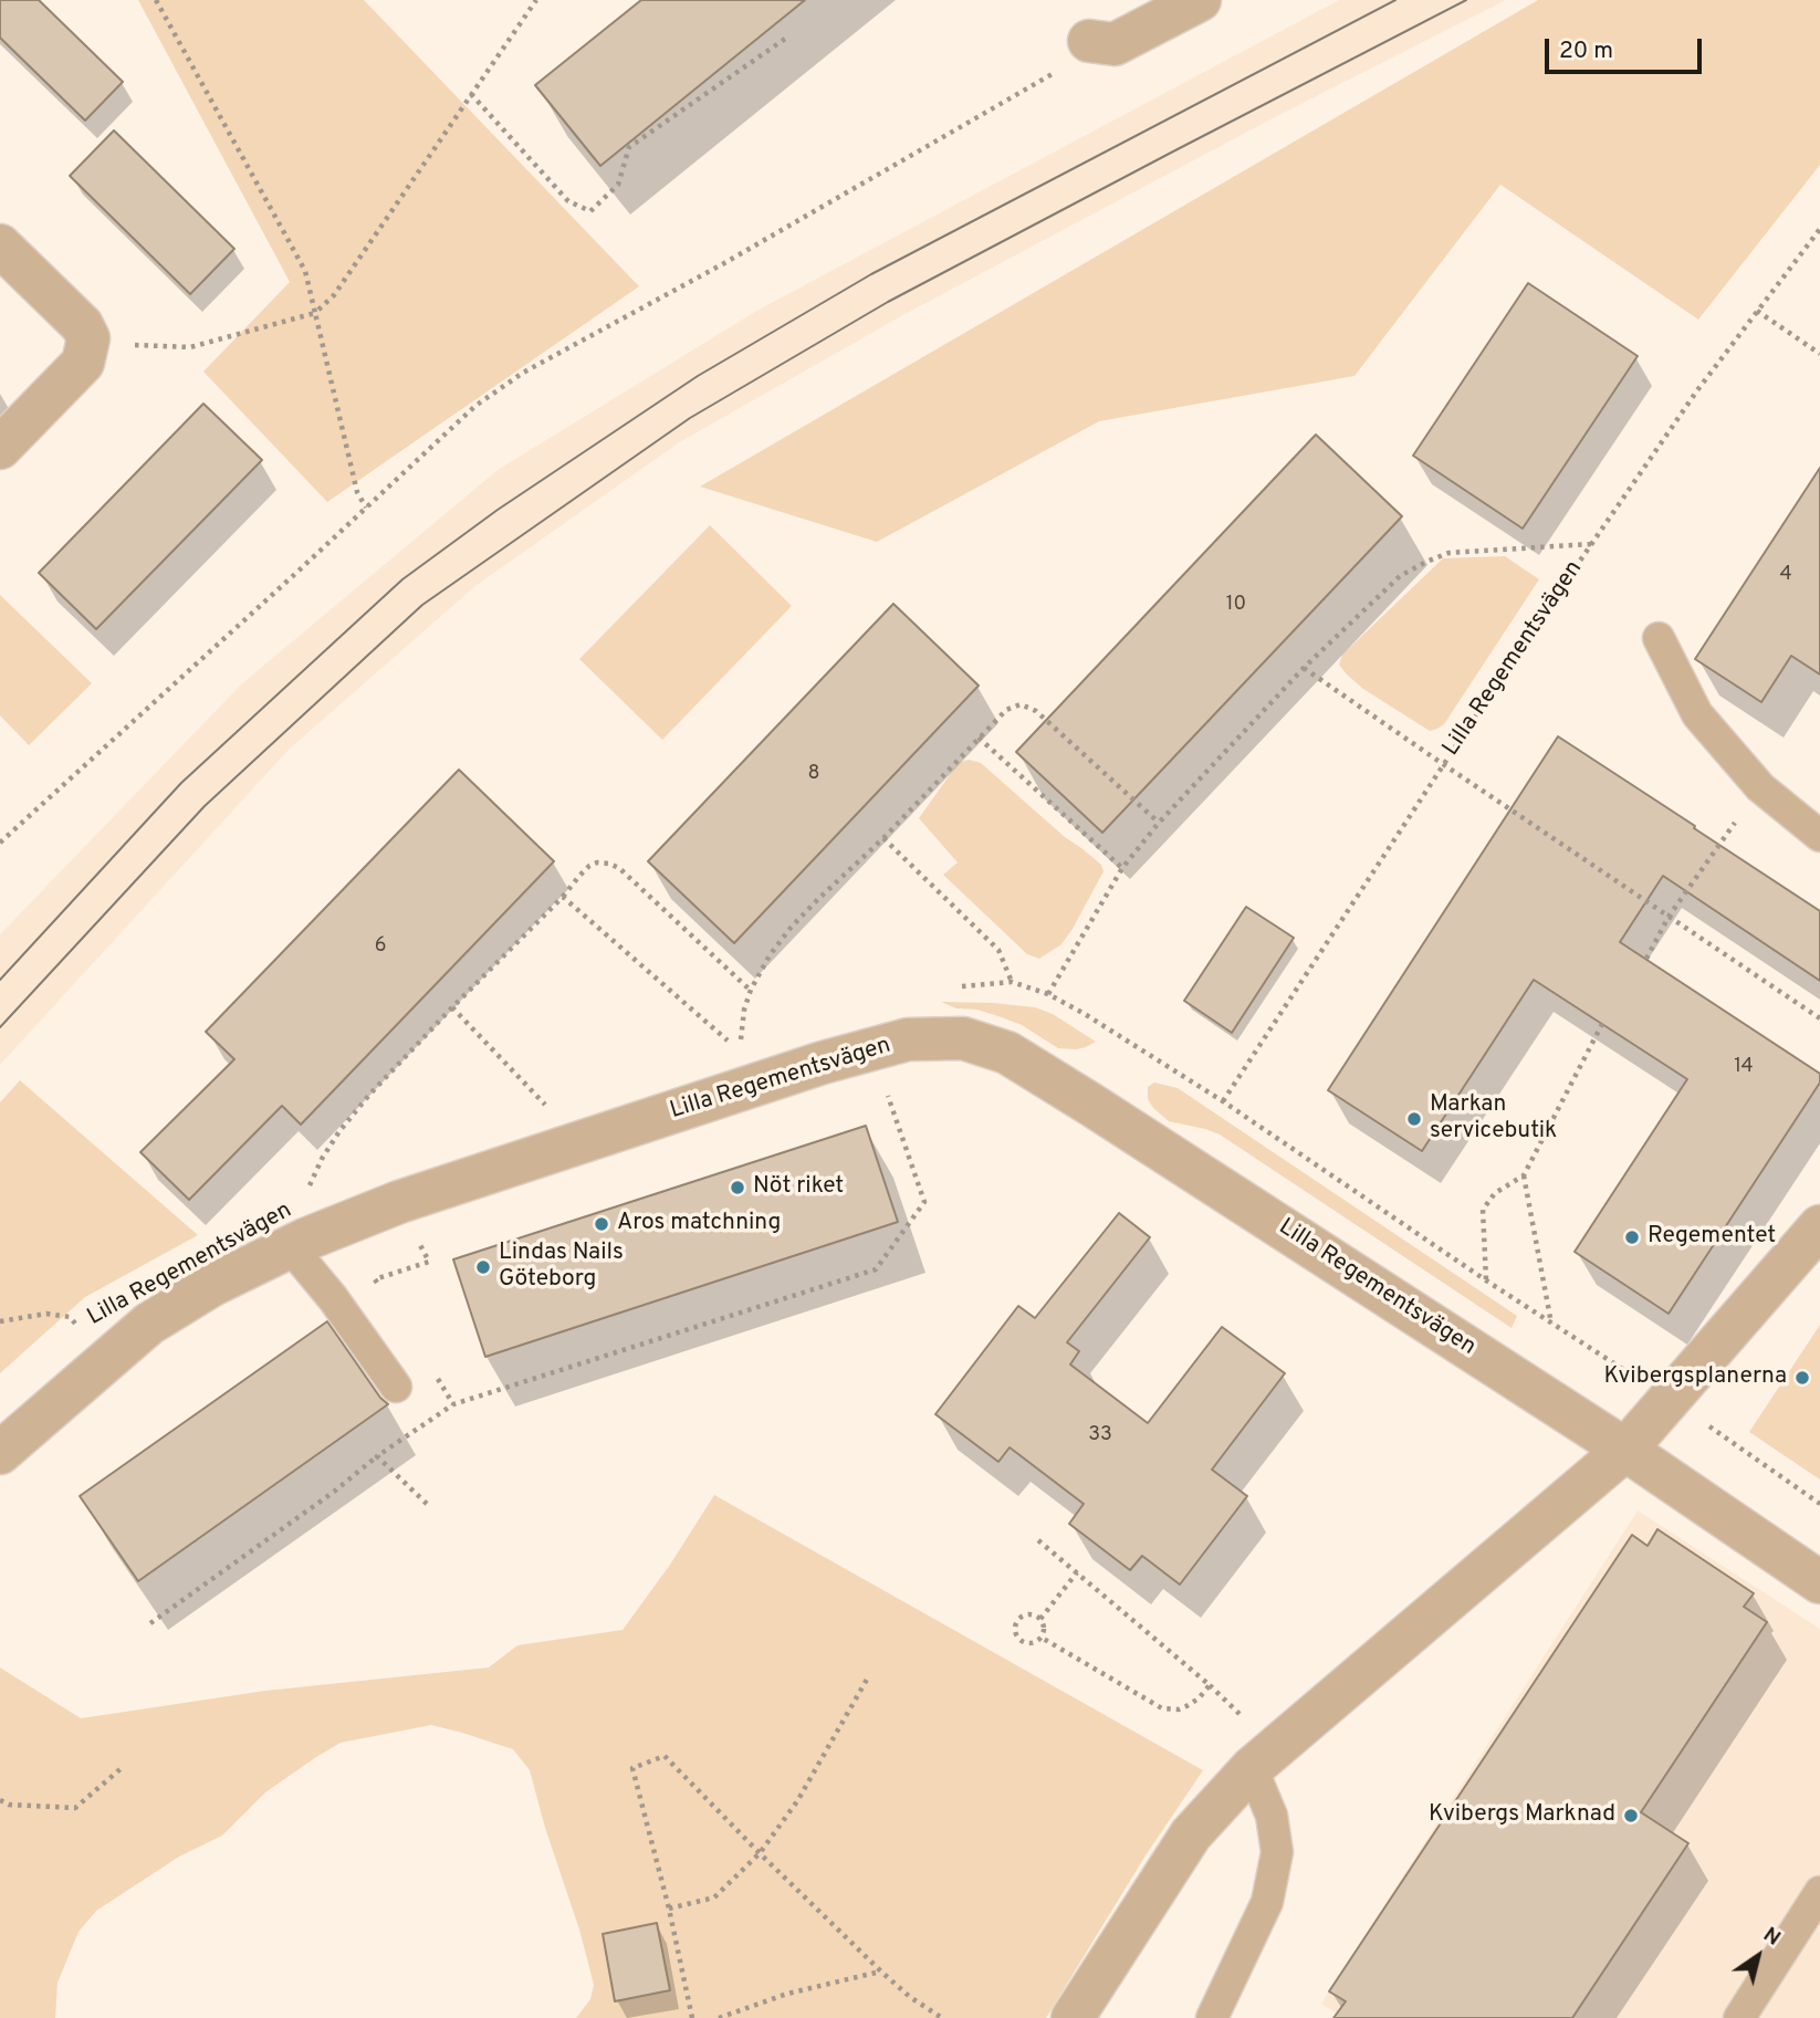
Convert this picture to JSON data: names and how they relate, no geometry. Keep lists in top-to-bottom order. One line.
{"streets":{"street":["Lilla Regementsvägen"]},"places":["Markan servicebutik","Nöt riket","Aros matchning","Regementet","Lindas Nails Göteborg","Kvibergsplanerna","Kvibergs Marknad"],"house_numbers":["4","10","8","6","14","33"],"scale_bar":"20 m","north":"top right"}
